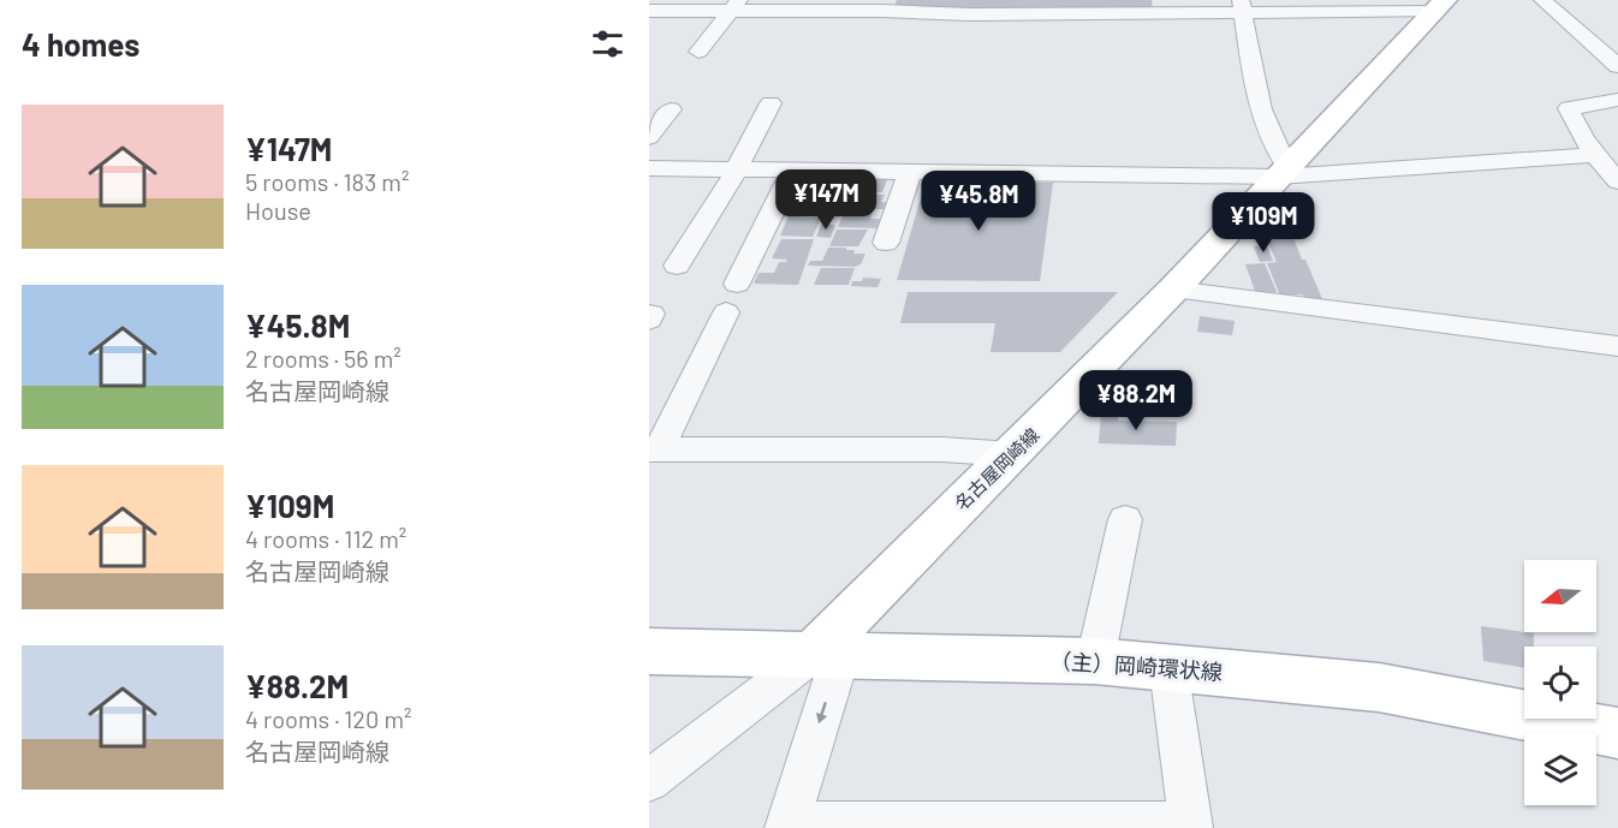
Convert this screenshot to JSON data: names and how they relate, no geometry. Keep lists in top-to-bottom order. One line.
{"streets":{"main road":["名古屋岡崎線","（主）岡崎環状線"]},"crossings":[["名古屋岡崎線","（主）岡崎環状線"]],"north":"left","page":{"heading":"4 homes","list":[{"name":"¥147M","note":"5 rooms · 183 m² · House"},{"name":"¥45.8M","note":"2 rooms · 56 m² · 名古屋岡崎線"},{"name":"¥109M","note":"4 rooms · 112 m² · 名古屋岡崎線"},{"name":"¥88.2M","note":"4 rooms · 120 m² · 名古屋岡崎線"}],"price":["¥147M","¥45.8M","¥109M","¥88.2M"]}}
